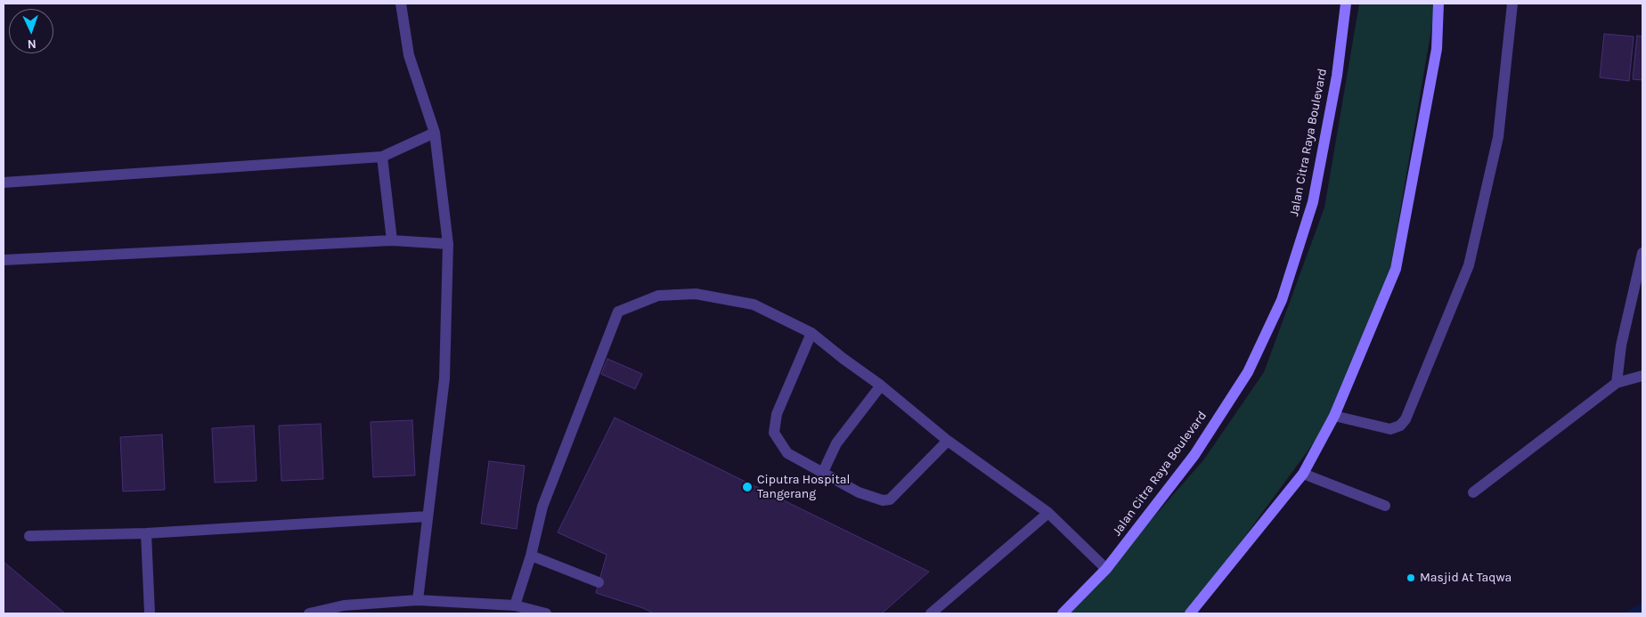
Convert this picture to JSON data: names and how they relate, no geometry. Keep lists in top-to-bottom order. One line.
{"streets":{"main road":["Jalan Citra Raya Boulevard"]},"places":["Ciputra Hospital Tangerang","Masjid At Taqwa"],"north":"bottom"}
